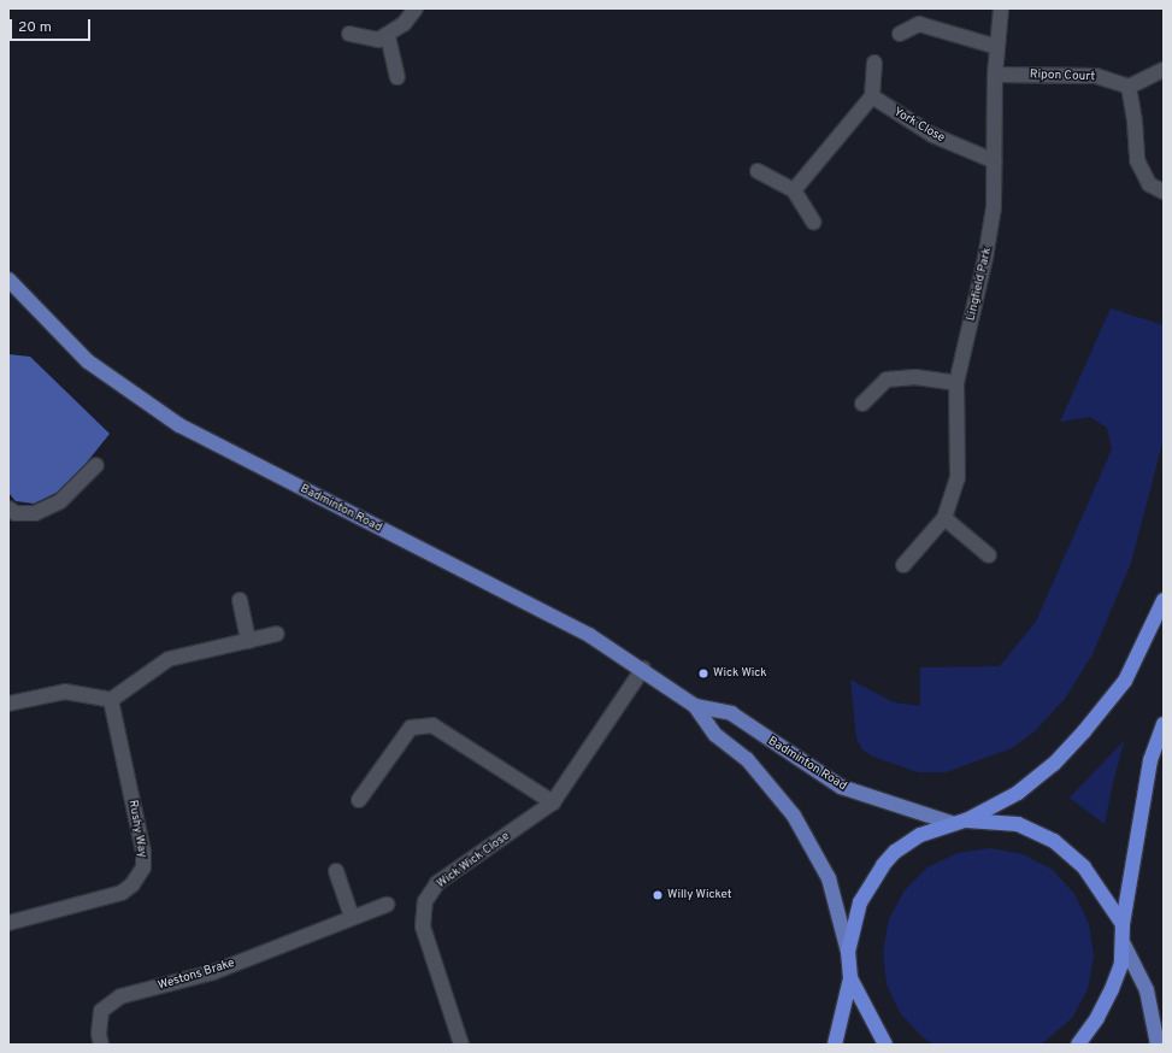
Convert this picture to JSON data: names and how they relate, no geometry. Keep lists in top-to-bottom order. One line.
{"streets":{"main road":["Badminton Road"],"street":["Ripon Court","York Close","Lingfield Park","Rushy Way","Wick Wick Close","Westons Brake"]},"crossings":[["Ripon Court","Lingfield Park"],["York Close","Lingfield Park"],["Badminton Road","Wick Wick Close"]],"places":["Wick Wick","Willy Wicket"],"scale_bar":"20 m"}
